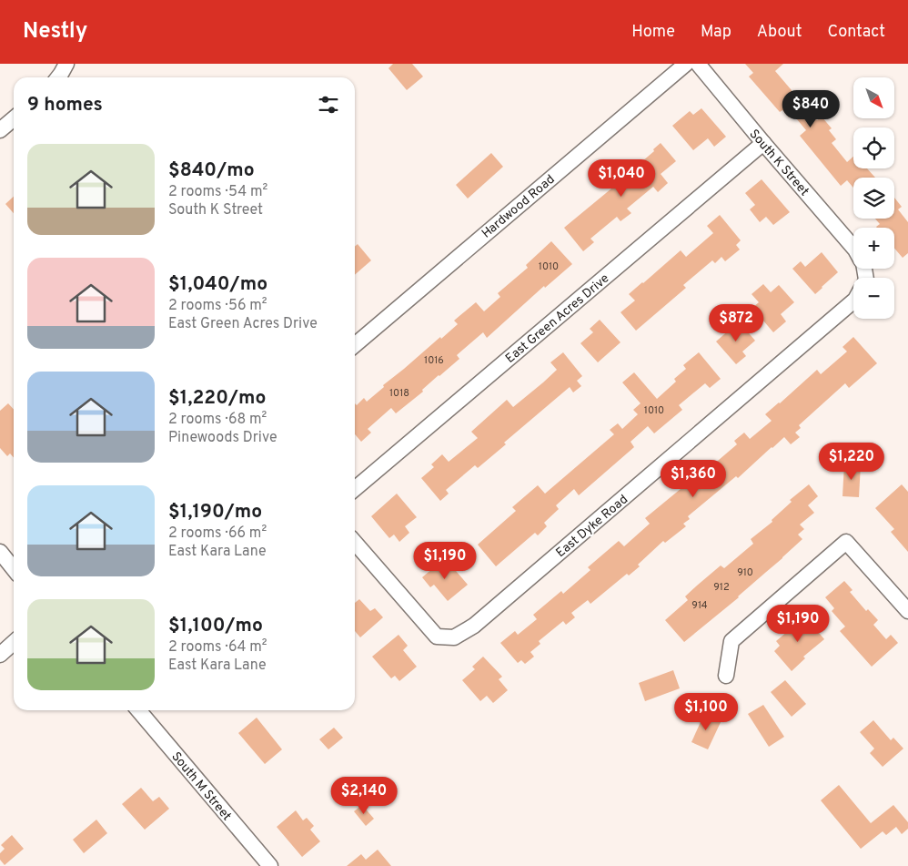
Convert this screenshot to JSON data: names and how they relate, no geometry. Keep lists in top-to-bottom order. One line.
{"streets":{"street":["South K Street","Hardwood Road","East Green Acres Drive","East Dyke Road","South M Street"]},"crossings":[["South K Street","East Green Acres Drive"]],"house_numbers":["1010","1016","1018","1010","910","912","914"],"north":"bottom right","page":{"header":"Nestly","nav":["Home","Map","About","Contact"],"map_buttons":["+","−"],"heading":"9 homes","price":["$840","$1,040","$872","$1,220","$1,360","$1,190","$1,190","$1,100","$2,140"],"list":[{"name":"$840/mo","note":"2 rooms · 54 m² · South K Street"},{"name":"$1,040/mo","note":"2 rooms · 56 m² · East Green Acres Drive"},{"name":"$1,220/mo","note":"2 rooms · 68 m² · Pinewoods Drive"},{"name":"$1,190/mo","note":"2 rooms · 66 m² · East Kara Lane"},{"name":"$1,100/mo","note":"2 rooms · 64 m² · East Kara Lane"}]}}
